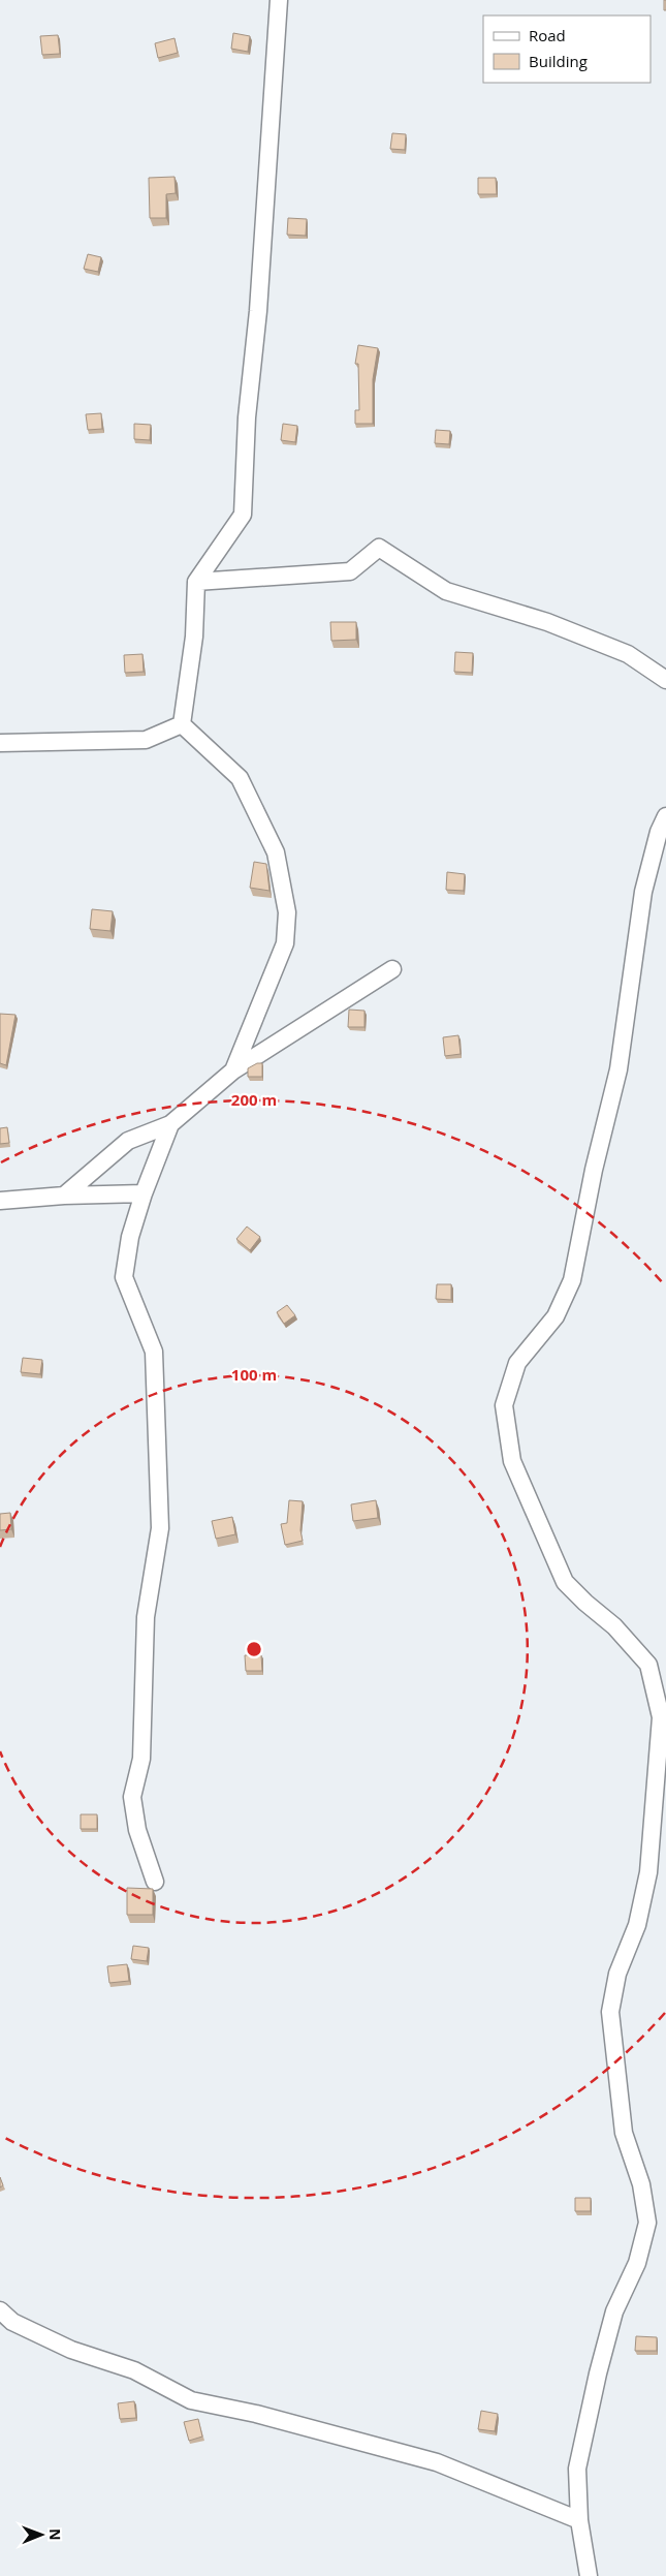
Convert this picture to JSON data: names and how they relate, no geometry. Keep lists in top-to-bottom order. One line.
{"legend":["Road","Building"],"north":"right","rings":["200 m","100 m"]}
